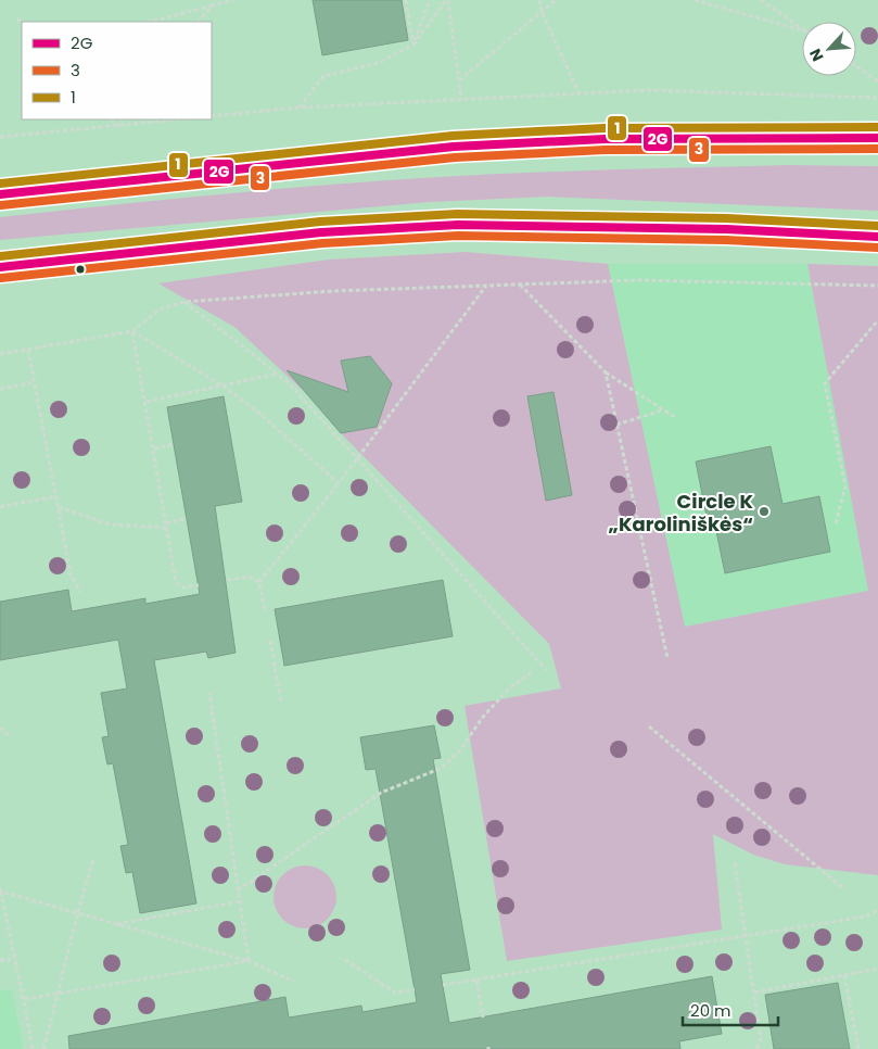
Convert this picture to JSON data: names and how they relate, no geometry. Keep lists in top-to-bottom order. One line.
{"places":["Circle K „Karoliniškės“"],"lines":["transit line 1","transit line 2G","transit line 3"],"legend":["2G","3","1"],"scale_bar":"20 m","north":"bottom left"}
